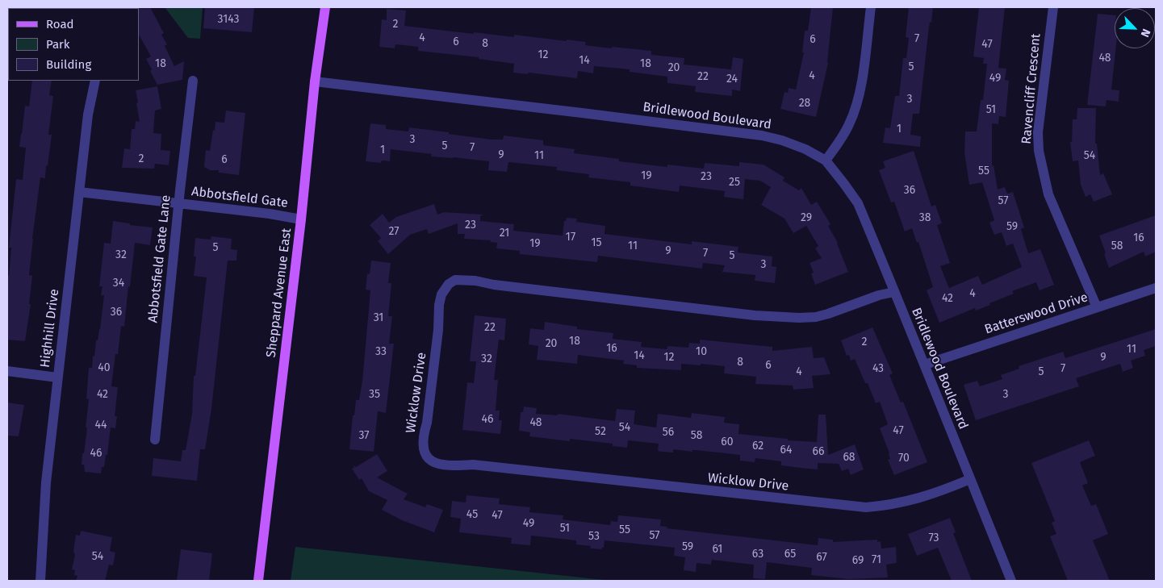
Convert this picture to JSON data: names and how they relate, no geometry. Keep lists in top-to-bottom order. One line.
{"streets":{"main road":["Sheppard Avenue East"],"street":["Ravencliff Crescent","Bridlewood Boulevard","Abbotsfield Gate","Abbotsfield Gate Lane","Batterswood Drive","Highhill Drive","Wicklow Drive"]},"crossings":[["Ravencliff Crescent","Batterswood Drive"],["Bridlewood Boulevard","Sheppard Avenue East"],["Bridlewood Boulevard","Batterswood Drive"],["Bridlewood Boulevard","Wicklow Drive"],["Abbotsfield Gate","Abbotsfield Gate Lane"],["Abbotsfield Gate","Sheppard Avenue East"],["Abbotsfield Gate","Highhill Drive"]],"house_numbers":["3143","2","4","7","6","6","8","47","12","48","14","18","18","5","20","4","22","49","24","3","28","51","1","3","5","7","1","9","11","54","2","6","55","19","23","25","36","57","29","38","23","59","27","21","17","16","15","19","11","58","5","9","7","32","5","3","34","4","42","36","31","22","18","2","20","16","11","33","10","14","12","9","32","8","6","40","43","7","4","5","42","35","3","46","48","44","54","47","52","56","37","58","60","62","64","66","46","68","70","45","47","49","51","55","57","53","73","59","61","63","65","54","67","71","69"],"legend":["Road","Park","Building"],"north":"bottom right"}
